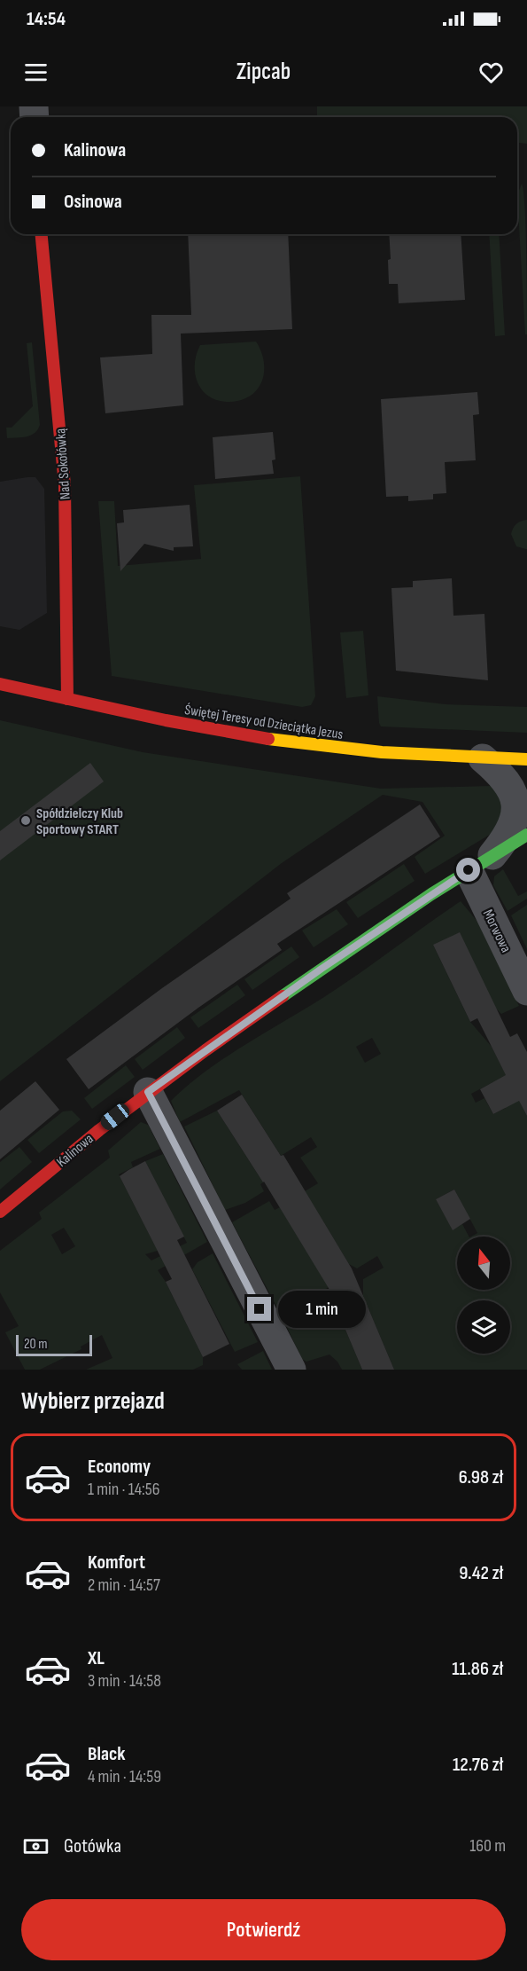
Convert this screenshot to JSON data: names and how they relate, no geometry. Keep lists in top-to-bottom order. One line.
{"streets":{"street":["Nad Sokołówką","Świętej Teresy od Dzieciątka Jezus","Morwowa","Kalinowa"]},"crossings":[["Nad Sokołówką","Świętej Teresy od Dzieciątka Jezus"],["Świętej Teresy od Dzieciątka Jezus","Kalinowa"],["Morwowa","Kalinowa"]],"places":["Spółdzielczy Klub Sportowy START"],"scale_bar":"20 m","north":"top","page":{"status":"14:54","header":"Zipcab","banner":["Kalinowa","Osinowa"],"bubble":"1 min","scale":"20 m","heading":"Wybierz przejazd","list":[{"name":"Economy","note":"1 min · 14:56","value":"6.98 zł"},{"name":"Komfort","note":"2 min · 14:57","value":"9.42 zł"},{"name":"XL","note":"3 min · 14:58","value":"11.86 zł"},{"name":"Black","note":"4 min · 14:59","value":"12.76 zł"}],"pay":["Gotówka","160 m"],"buttons":"Potwierdź"}}
